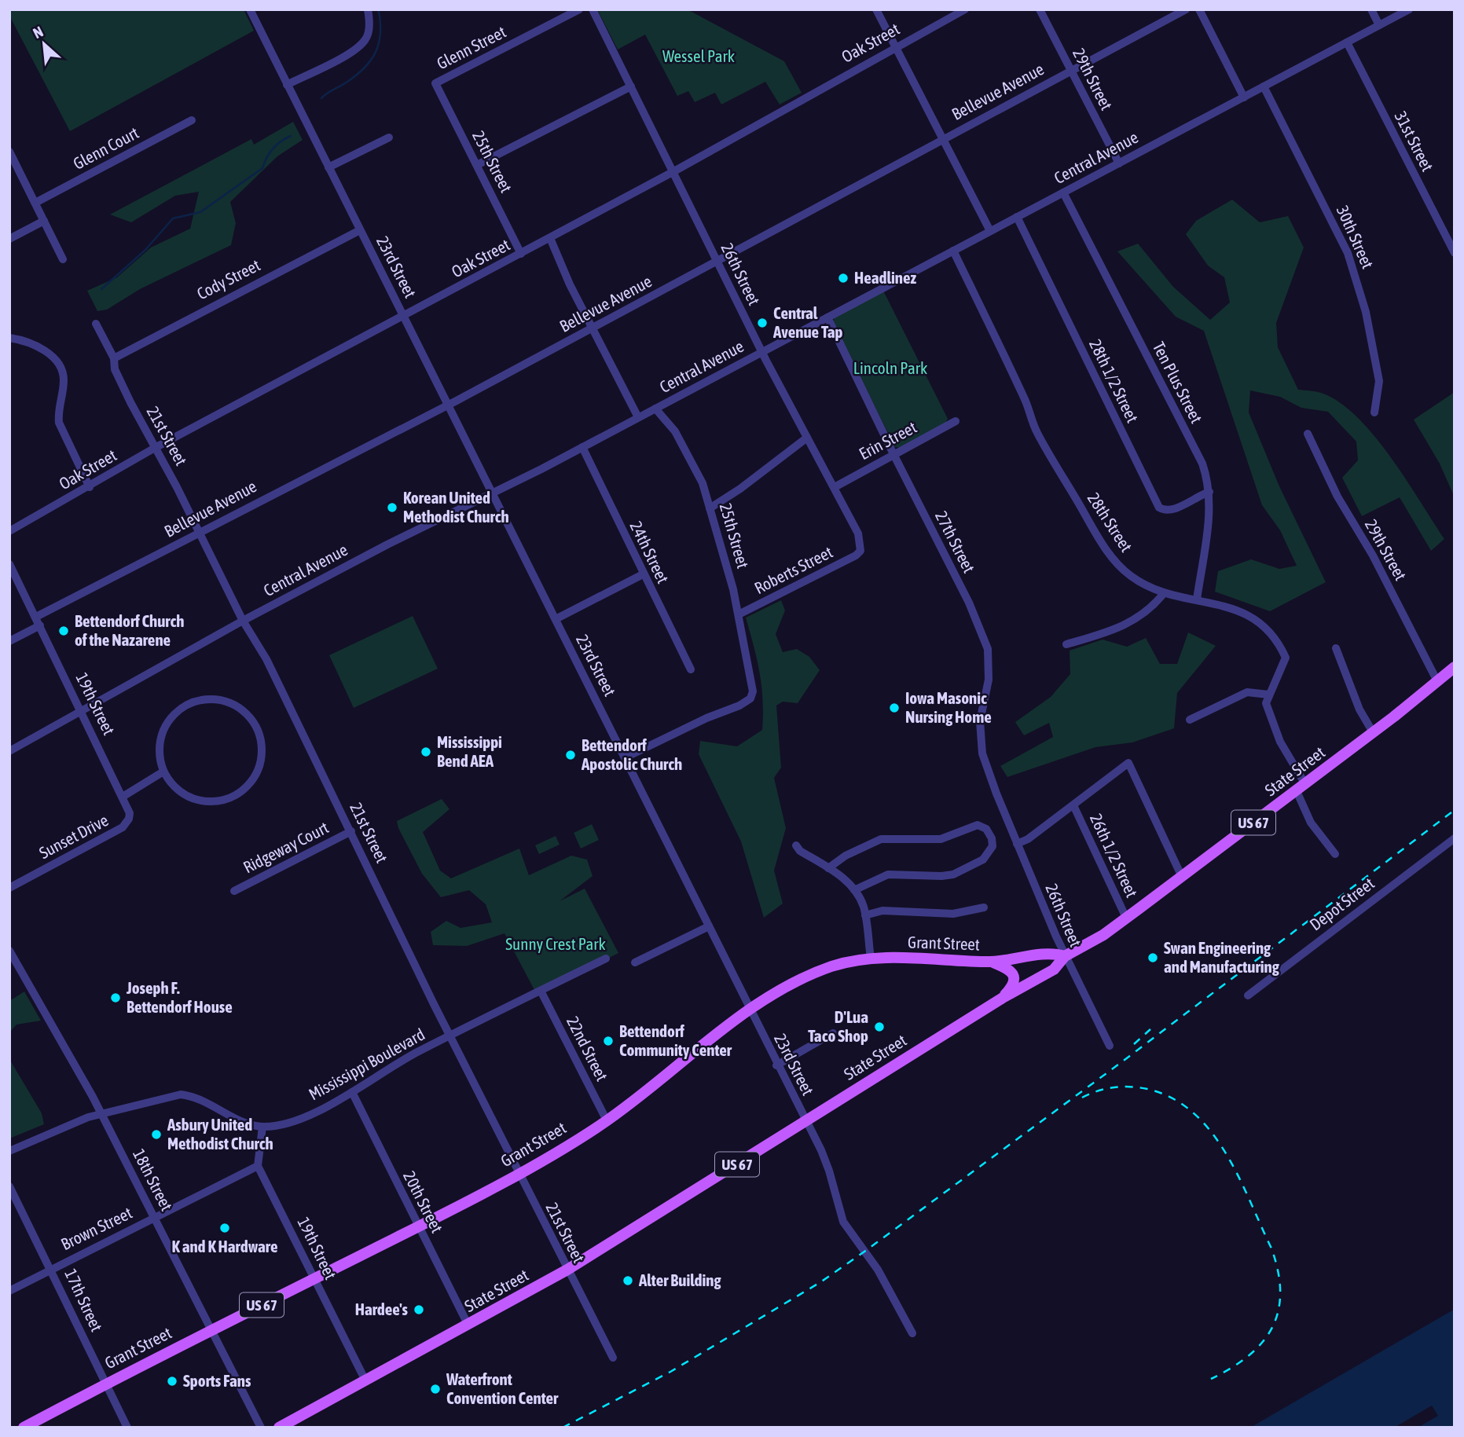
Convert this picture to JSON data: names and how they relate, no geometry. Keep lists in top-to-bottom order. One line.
{"streets":{"main road":["State Street","US 67","Grant Street"],"street":["Oak Street","Glenn Street","29th Street","Bellevue Avenue","31st Street","Glenn Court","Central Avenue","25th Street","30th Street","23rd Street","26th Street","Cody Street","28th 1/2 Street","Ten Plus Street","21st Street","Erin Street","28th Street","27th Street","24th Street","Roberts Street","19th Street","Sunset Drive","Ridgeway Court","26th 1/2 Street","Depot Street","22nd Street","Mississippi Boulevard","18th Street","20th Street","Brown Street","17th Street"]},"crossings":[["Oak Street","25th Street"],["Oak Street","23rd Street"],["Oak Street","26th Street"],["Oak Street","21st Street"],["Glenn Street","25th Street"],["29th Street","Bellevue Avenue"],["29th Street","Central Avenue"],["29th Street","State Street"],["Bellevue Avenue","23rd Street"],["Bellevue Avenue","26th Street"],["Bellevue Avenue","21st Street"],["Bellevue Avenue","19th Street"],["31st Street","Central Avenue"],["Central Avenue","25th Street"],["Central Avenue","30th Street"],["Central Avenue","23rd Street"],["Central Avenue","26th Street"],["Central Avenue","28th 1/2 Street"],["Central Avenue","Ten Plus Street"],["Central Avenue","21st Street"],["Central Avenue","28th Street"],["Central Avenue","27th Street"],["Central Avenue","24th Street"],["Central Avenue","19th Street"],["25th Street","23rd Street"],["25th Street","Roberts Street"],["23rd Street","Cody Street"],["23rd Street","State Street"],["23rd Street","Grant Street"],["26th Street","Erin Street"],["26th Street","27th Street"],["26th Street","Roberts Street"],["26th Street","State Street"],["26th Street","Grant Street"],["Cody Street","21st Street"],["28th 1/2 Street","Ten Plus Street"],["Ten Plus Street","28th Street"],["21st Street","State Street"],["21st Street","Ridgeway Court"],["21st Street","Grant Street"],["21st Street","Mississippi Boulevard"],["Erin Street","27th Street"],["19th Street","State Street"],["19th Street","Sunset Drive"],["19th Street","Grant Street"],["19th Street","Brown Street"],["State Street","26th 1/2 Street"],["State Street","Grant Street"],["State Street","20th Street"],["Grant Street","22nd Street"],["Grant Street","18th Street"],["Grant Street","20th Street"],["Grant Street","17th Street"],["22nd Street","Mississippi Boulevard"],["Mississippi Boulevard","20th Street"],["18th Street","Brown Street"],["Brown Street","17th Street"]],"parks":["Wessel Park","Lincoln Park","Sunny Crest Park"],"places":["Headlinez","Central Avenue Tap","Korean United Methodist Church","Bettendorf Church of the Nazarene","Iowa Masonic Nursing Home","Mississippi Bend AEA","Bettendorf Apostolic Church","Swan Engineering and Manufacturing","Joseph F. Bettendorf House","D'Lua Taco Shop","Bettendorf Community Center","Asbury United Methodist Church","K and K Hardware","Alter Building","Hardee's","Sports Fans","Waterfront Convention Center"],"north":"top left"}
